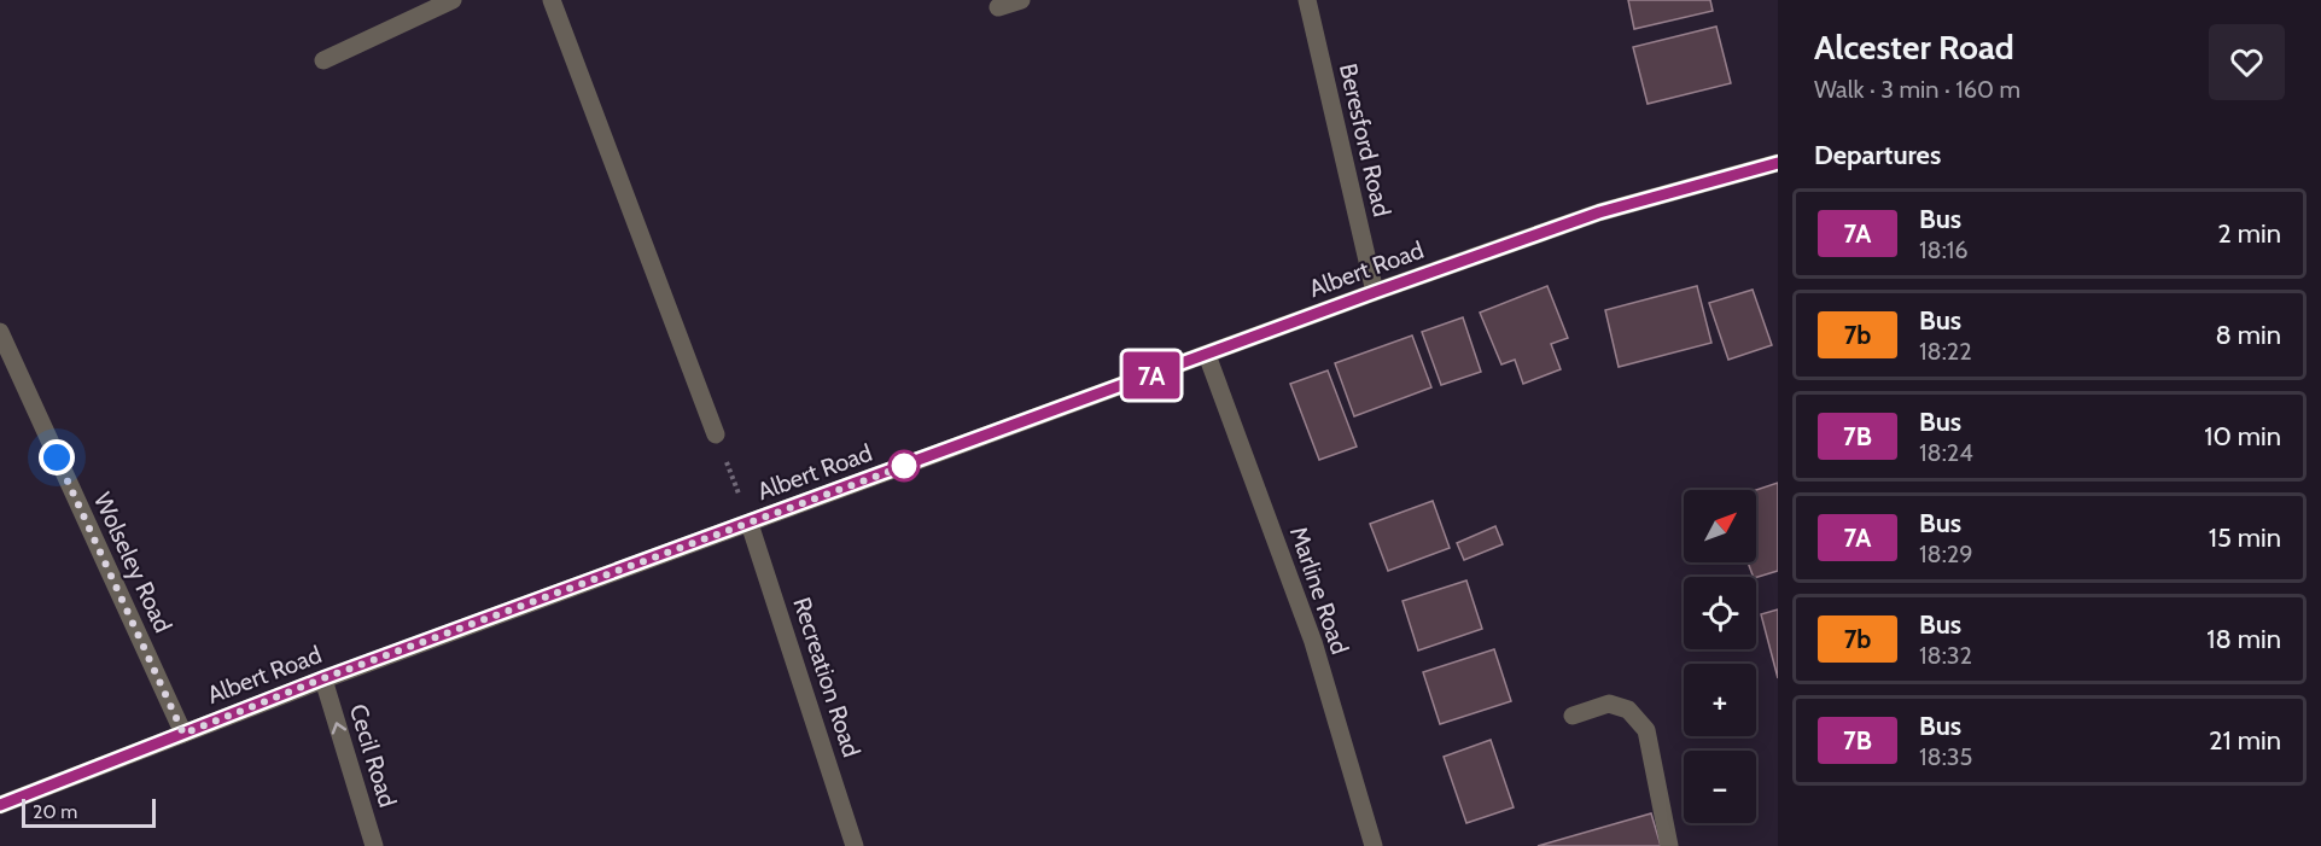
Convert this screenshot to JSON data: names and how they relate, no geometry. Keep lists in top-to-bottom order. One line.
{"streets":{"street":["Beresford Road","Albert Road","Wolseley Road","Marline Road","Recreation Road","Cecil Road"]},"crossings":[["Beresford Road","Albert Road"],["Albert Road","Wolseley Road"],["Albert Road","Marline Road"],["Albert Road","Recreation Road"],["Albert Road","Cecil Road"]],"one_way":["Cecil Road"],"lines":["bus line 7A"],"scale_bar":"20 m","north":"top right","page":{"on_map":"7A","heading":[["Alcester Road","Walk · 3 min · 160 m"],"Departures"],"list":[{"mark":"7A","name":"Bus","note":"18:16","value":"2 min"},{"mark":"7b","name":"Bus","note":"18:22","value":"8 min"},{"mark":"7B","name":"Bus","note":"18:24","value":"10 min"},{"mark":"7A","name":"Bus","note":"18:29","value":"15 min"},{"mark":"7b","name":"Bus","note":"18:32","value":"18 min"},{"mark":"7B","name":"Bus","note":"18:35","value":"21 min"}],"map_buttons":["+","−"],"scale":"20 m"}}
